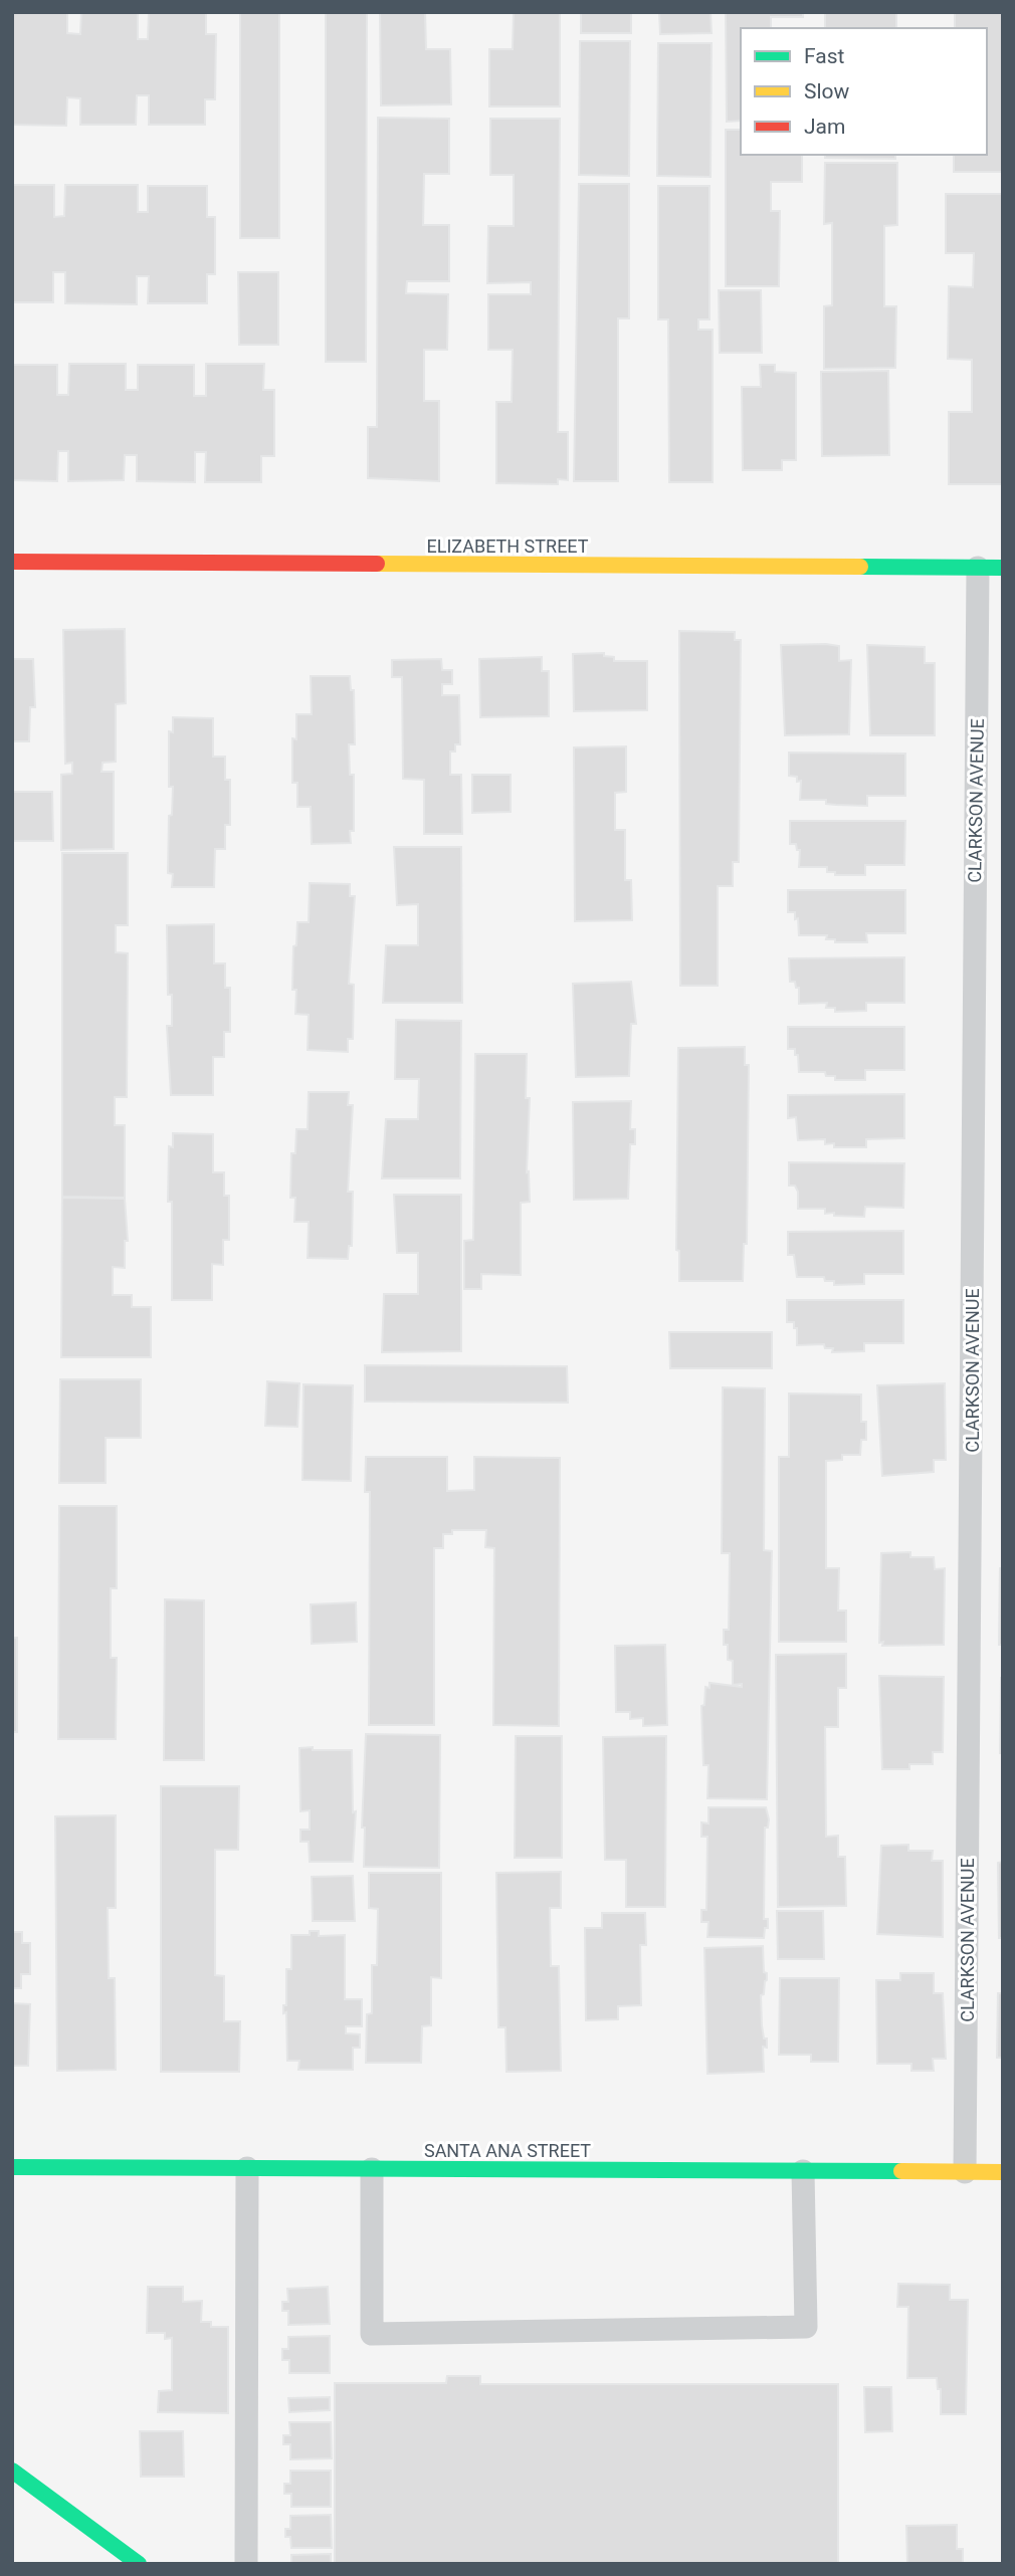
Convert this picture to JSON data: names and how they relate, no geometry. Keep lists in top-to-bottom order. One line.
{"streets":{"street":["ELIZABETH STREET","SANTA ANA STREET"],"lane":["CLARKSON AVENUE"]},"crossings":[["ELIZABETH STREET","CLARKSON AVENUE"],["CLARKSON AVENUE","SANTA ANA STREET"]],"legend":["Fast","Slow","Jam"]}
